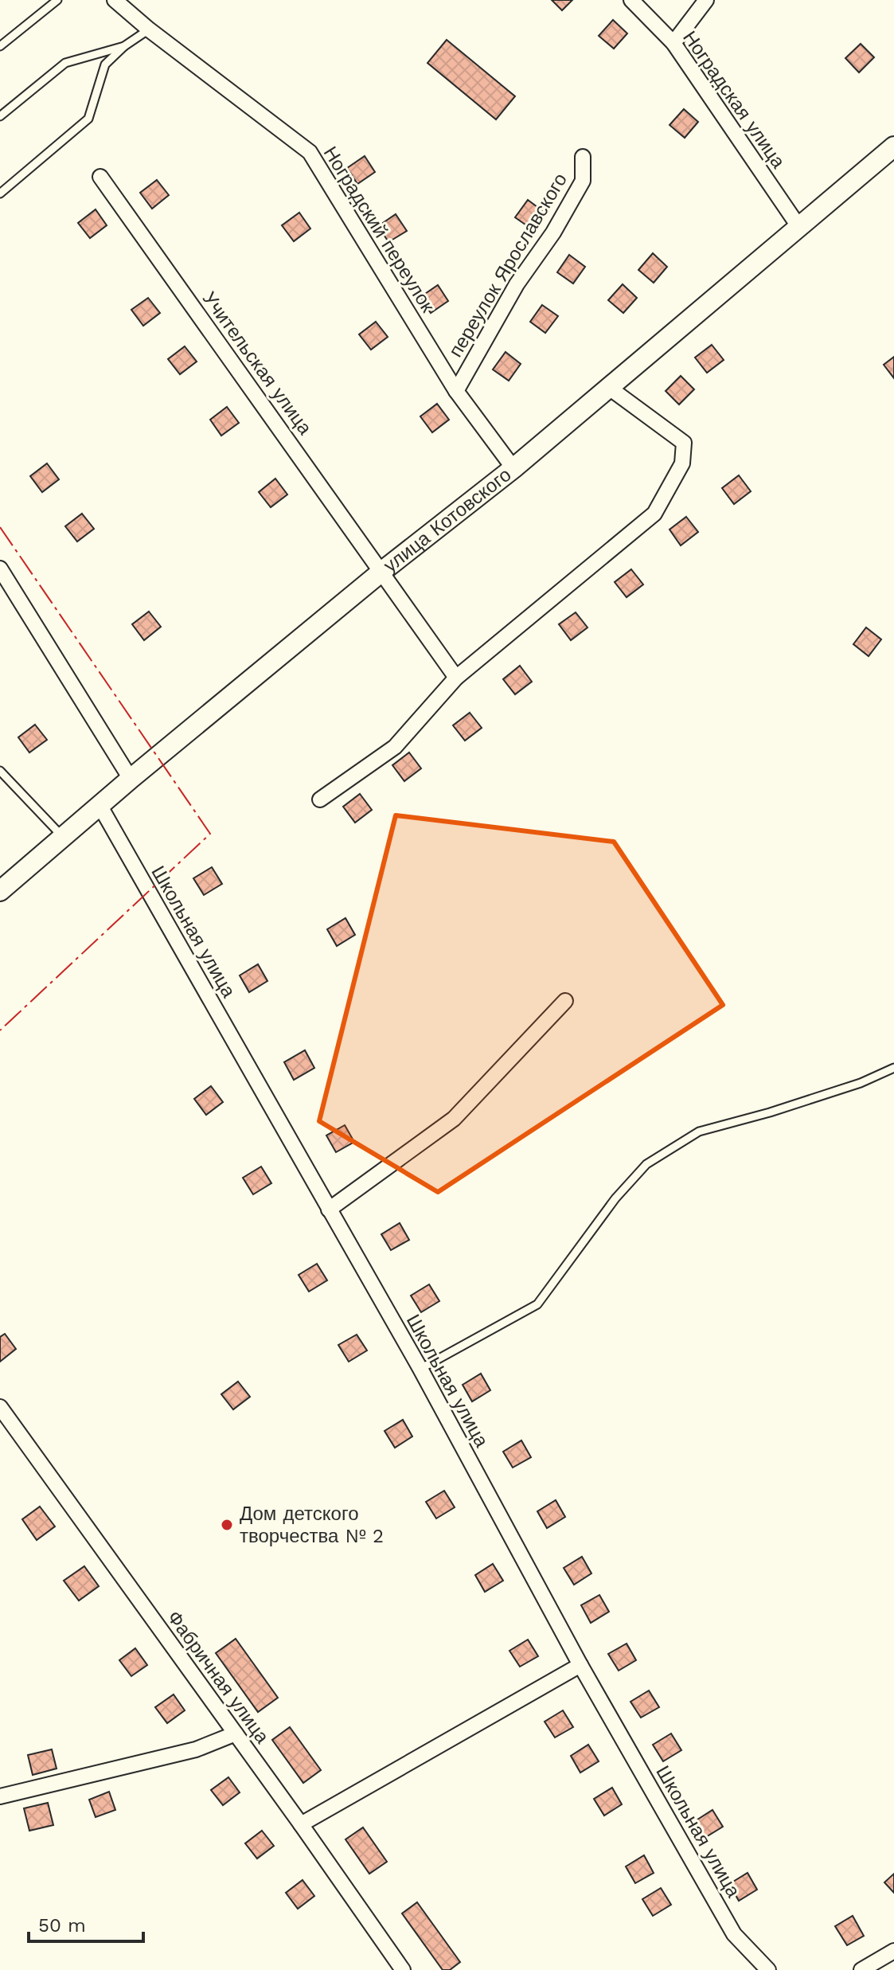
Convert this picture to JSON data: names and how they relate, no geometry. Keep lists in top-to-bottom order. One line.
{"streets":{"main road":["улица Котовского"],"street":["Ноградская улица","Ноградский переулок","переулок Ярославского","Учительская улица","Школьная улица","Фабричная улица"]},"crossings":[["Ноградская улица","улица Котовского"],["Ноградский переулок","переулок Ярославского"],["Ноградский переулок","улица Котовского"],["Учительская улица","улица Котовского"],["улица Котовского","Школьная улица"]],"places":["Дом детского творчества № 2"],"scale_bar":"50 m"}
